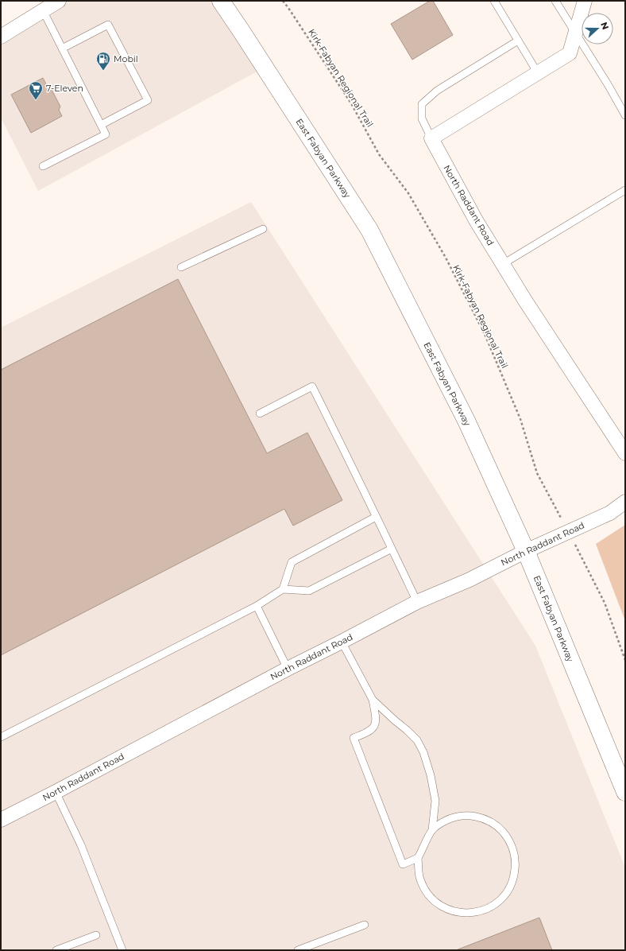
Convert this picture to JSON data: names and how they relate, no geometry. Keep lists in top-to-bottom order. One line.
{"streets":{"main road":["East Fabyan Parkway"],"street":["North Raddant Road"],"path":["Kirk-Fabyan Regional Trail"]},"crossings":[["Kirk-Fabyan Regional Trail","North Raddant Road"],["East Fabyan Parkway","North Raddant Road"]],"places":{"fuel station":["Mobil"],"supermarket":["7-Eleven"]},"north":"right"}
